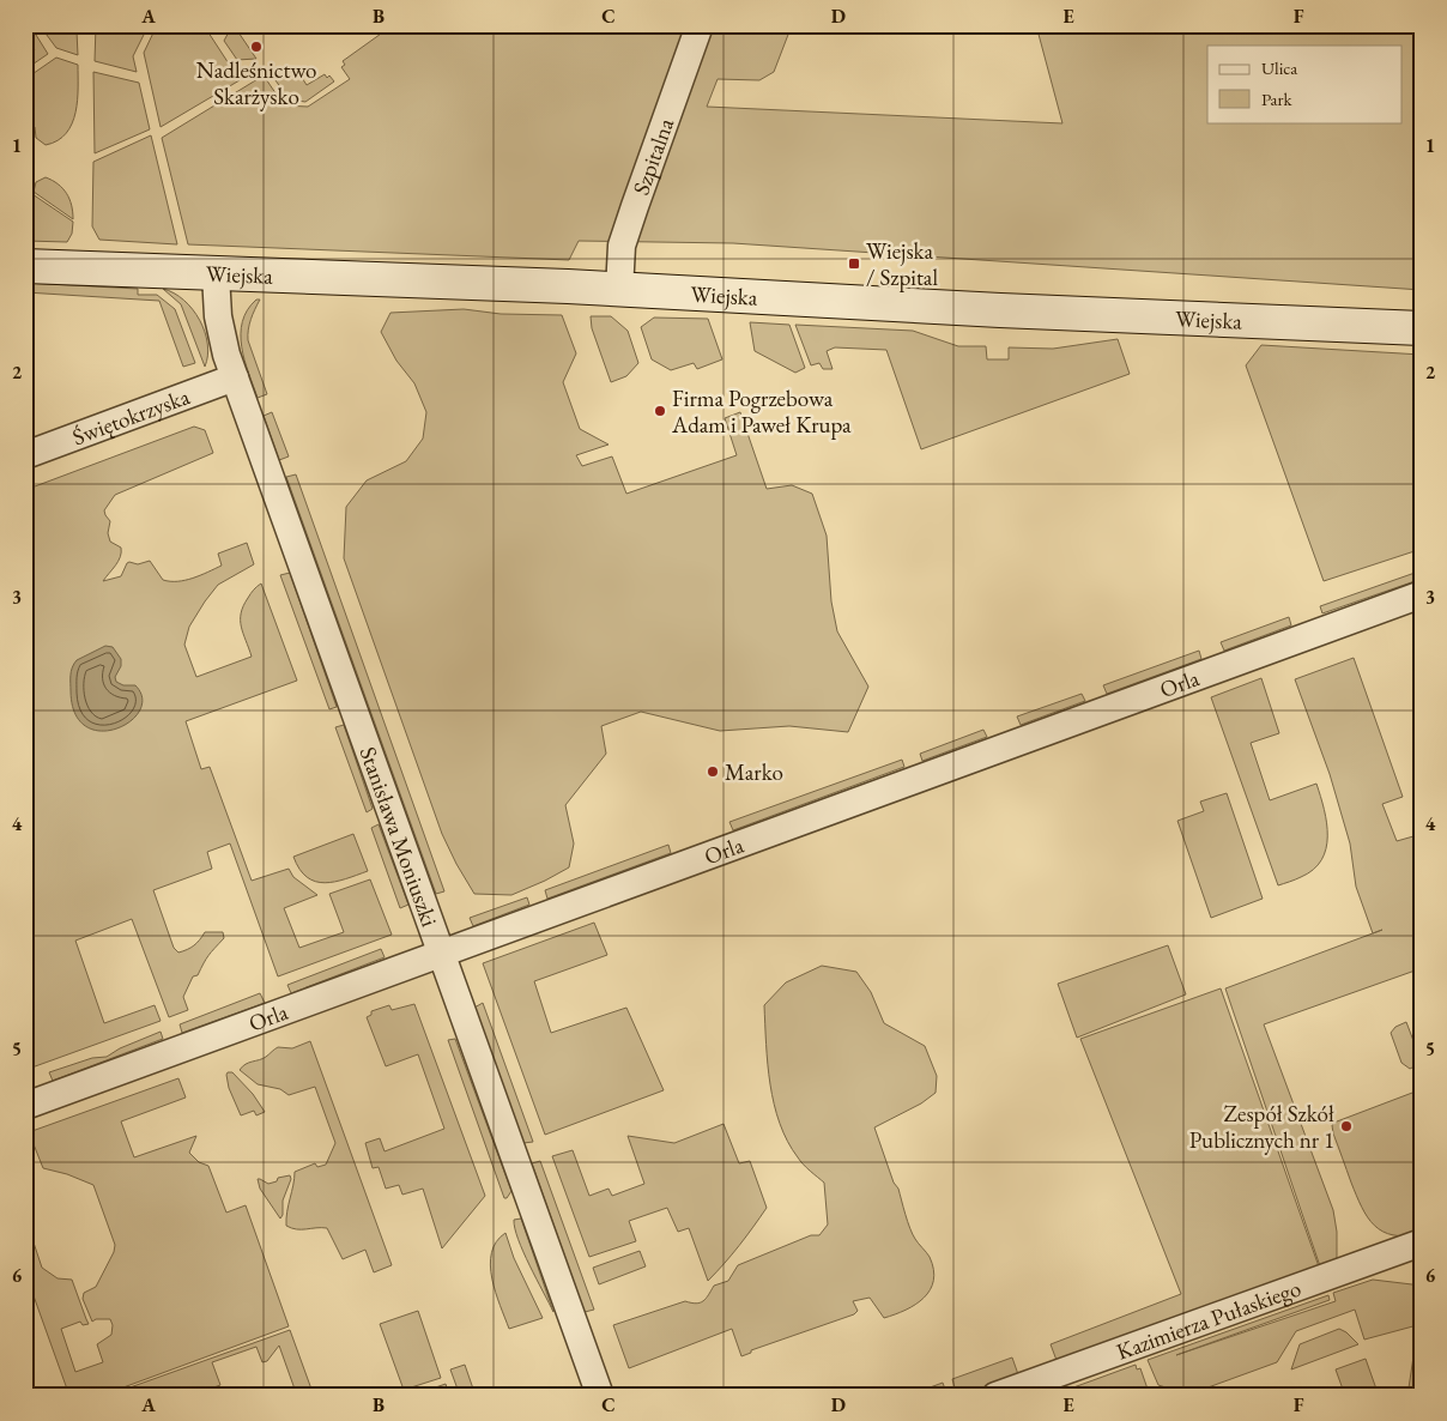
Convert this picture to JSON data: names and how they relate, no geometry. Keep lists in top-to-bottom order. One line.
{"streets":{"street":["Szpitalna","Wiejska","Świętokrzyska","Orla","Stanisława Moniuszki","Kazimierza Pułaskiego"]},"crossings":[["Szpitalna","Wiejska"],["Wiejska","Stanisława Moniuszki"],["Świętokrzyska","Stanisława Moniuszki"],["Orla","Stanisława Moniuszki"]],"places":{"other":["Nadleśnictwo Skarżysko","Firma Pogrzebowa Adam i Paweł Krupa","Marko","Zespół Szkół Publicznych nr 1"],"transit":["Wiejska / Szpital"]},"legend":["Ulica","Park"],"grid":{"columns":["A","B","C","D","E","F"],"rows":["1","2","3","4","5","6"]}}
